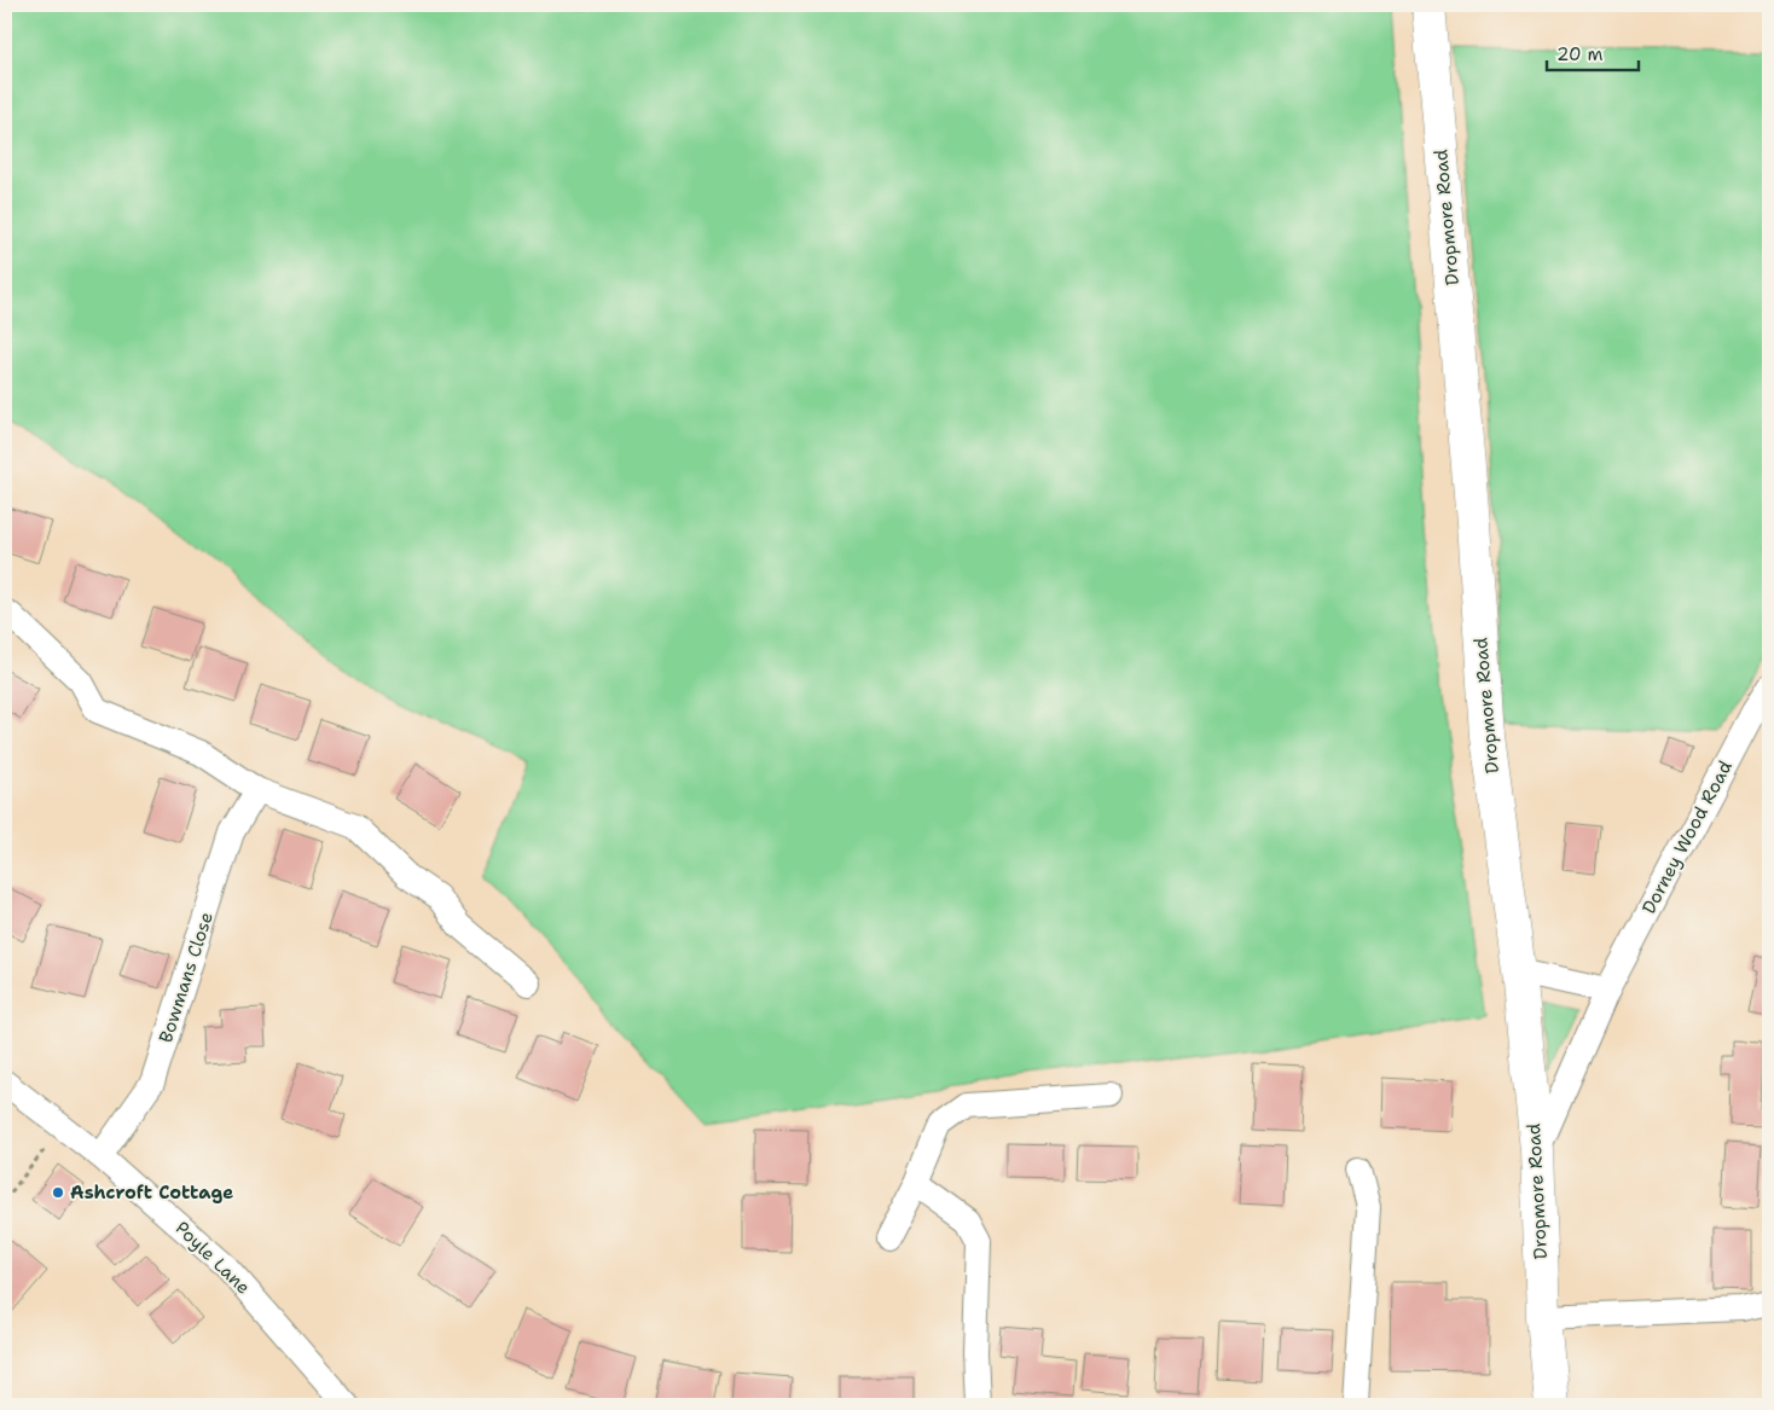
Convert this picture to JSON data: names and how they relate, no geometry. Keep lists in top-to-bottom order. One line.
{"streets":{"street":["Dropmore Road","Dorney Wood Road","Bowmans Close","Poyle Lane"]},"crossings":[["Dropmore Road","Dorney Wood Road"],["Bowmans Close","Poyle Lane"]],"places":["Ashcroft Cottage"],"scale_bar":"20 m"}
